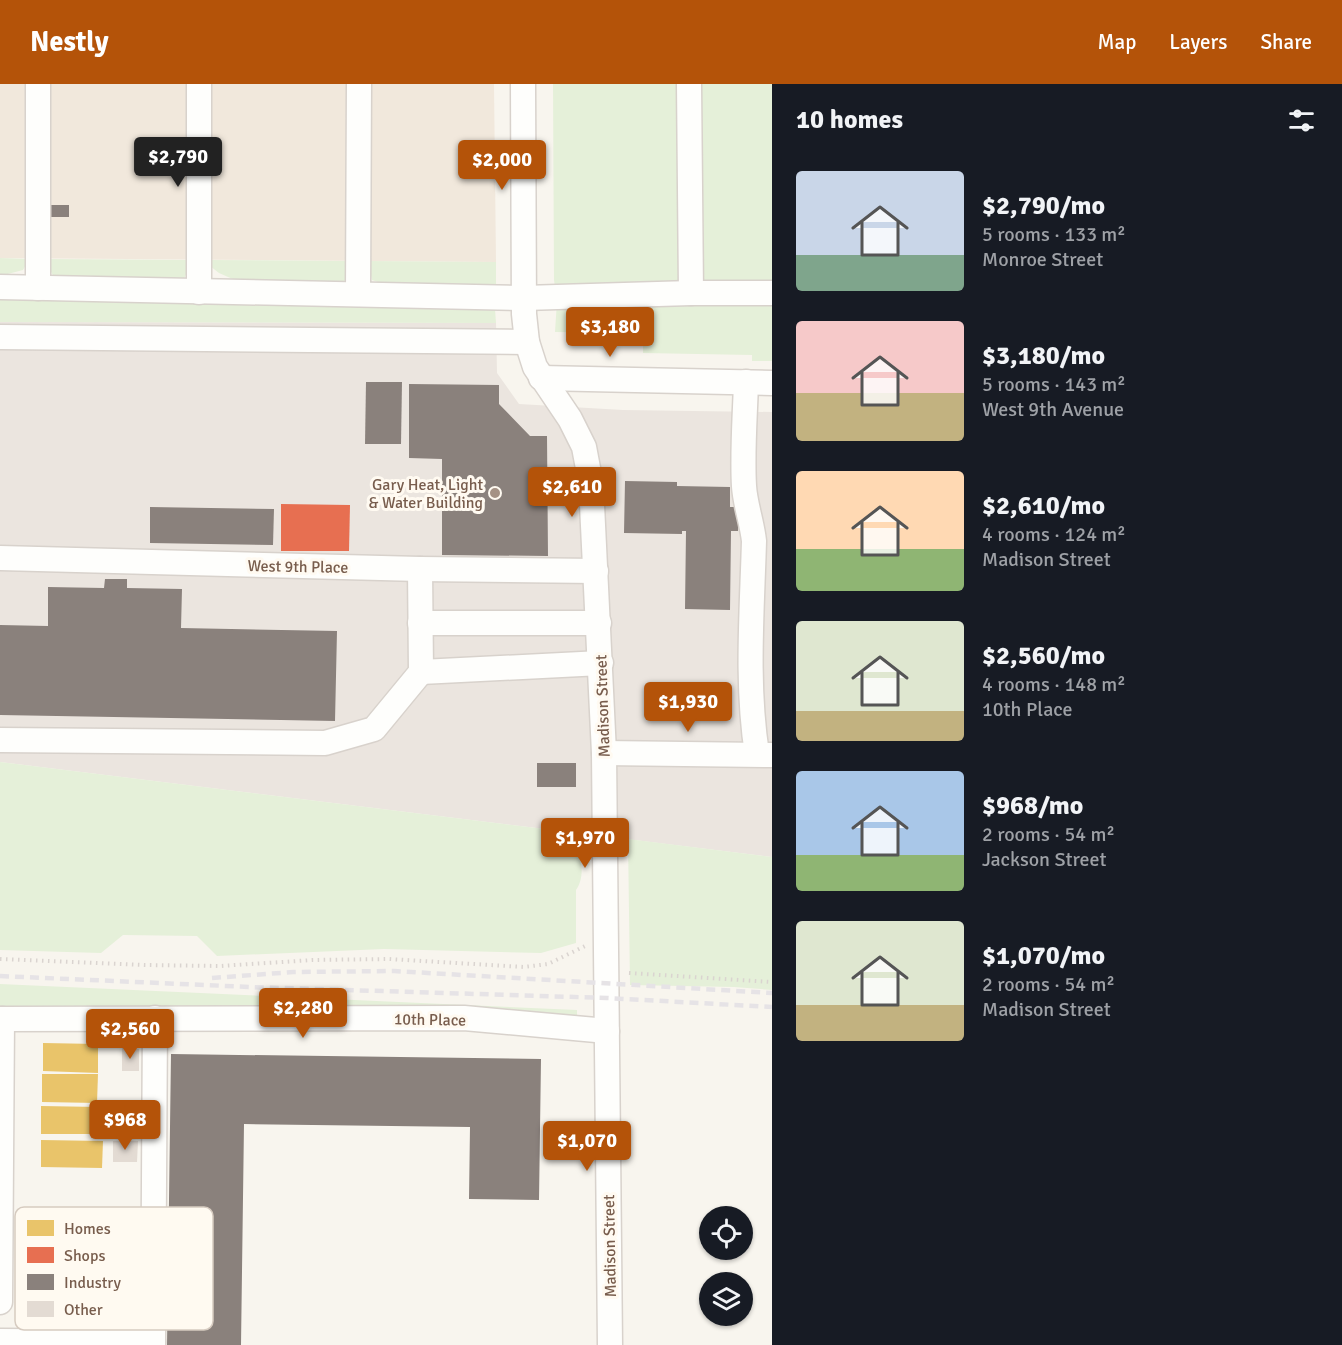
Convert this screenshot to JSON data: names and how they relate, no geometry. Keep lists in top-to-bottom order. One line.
{"streets":{"street":["West 9th Place","Madison Street","10th Place"]},"crossings":[["West 9th Place","Madison Street"],["Madison Street","10th Place"]],"places":["Gary Heat, Light & Water Building"],"legend":["Homes","Shops","Industry","Other"],"page":{"header":"Nestly","nav":["Map","Layers","Share"],"heading":"10 homes","price":["$2,790","$2,000","$3,180","$2,610","$1,930","$1,970","$2,280","$2,560","$968","$1,070"],"list":[{"name":"$2,790/mo","note":"5 rooms · 133 m² · Monroe Street"},{"name":"$3,180/mo","note":"5 rooms · 143 m² · West 9th Avenue"},{"name":"$2,610/mo","note":"4 rooms · 124 m² · Madison Street"},{"name":"$2,560/mo","note":"4 rooms · 148 m² · 10th Place"},{"name":"$968/mo","note":"2 rooms · 54 m² · Jackson Street"},{"name":"$1,070/mo","note":"2 rooms · 54 m² · Madison Street"}]}}
